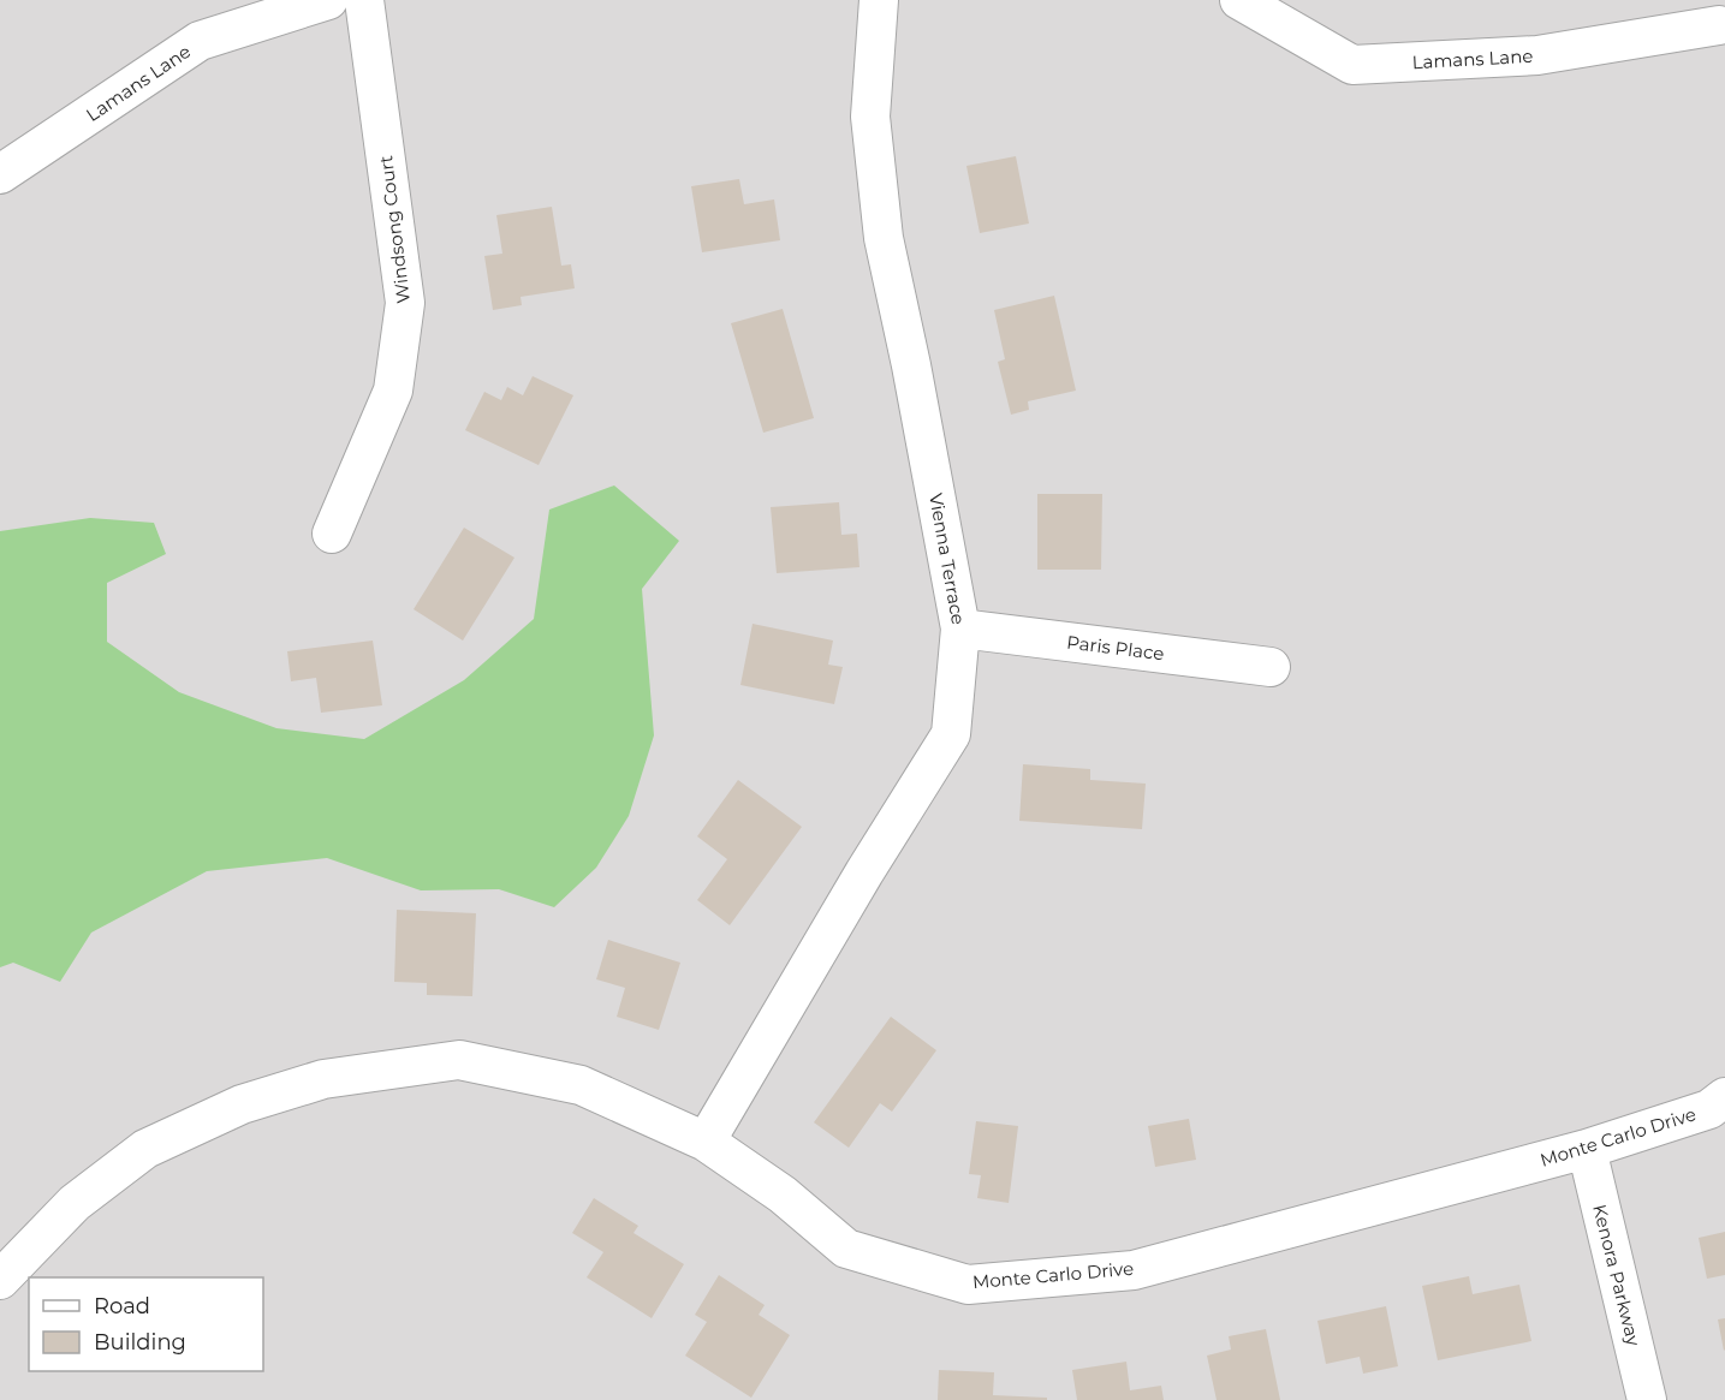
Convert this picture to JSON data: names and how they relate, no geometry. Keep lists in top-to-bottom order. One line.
{"streets":{"street":["Lamans Lane","Windsong Court","Vienna Terrace","Paris Place","Monte Carlo Drive","Kenora Parkway"]},"crossings":[["Vienna Terrace","Paris Place"],["Vienna Terrace","Monte Carlo Drive"],["Monte Carlo Drive","Kenora Parkway"]],"legend":["Road","Building"]}
